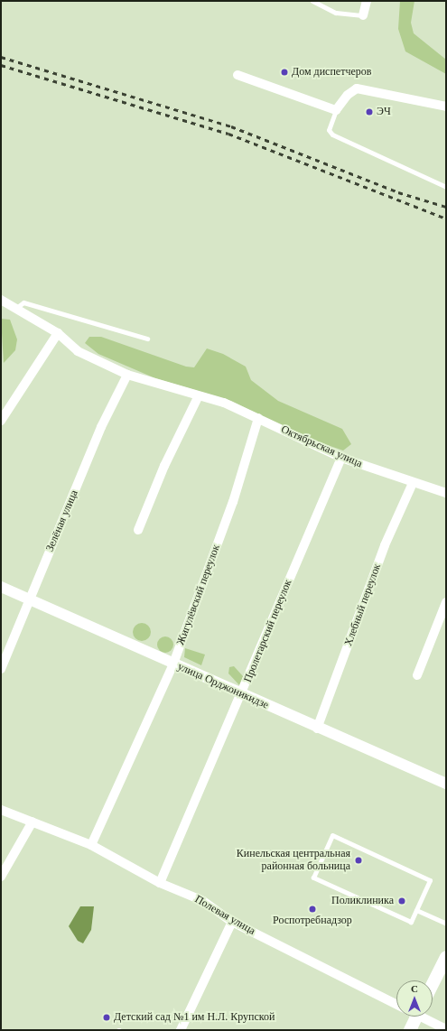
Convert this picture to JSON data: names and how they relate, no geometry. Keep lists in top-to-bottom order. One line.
{"streets":{"street":["Октябрьская улица","Зелёная улица","Жигулёвский переулок","Хлебный переулок","Пролетарский переулок","улица Орджоникидзе","Полевая улица"]},"crossings":[["Октябрьская улица","Зелёная улица"],["Октябрьская улица","Жигулёвский переулок"],["Октябрьская улица","Хлебный переулок"],["Октябрьская улица","Пролетарский переулок"],["Зелёная улица","улица Орджоникидзе"],["Жигулёвский переулок","улица Орджоникидзе"],["Жигулёвский переулок","Полевая улица"],["Хлебный переулок","улица Орджоникидзе"],["Пролетарский переулок","улица Орджоникидзе"],["Пролетарский переулок","Полевая улица"]],"places":["Дом диспетчеров","ЭЧ","Кинельская центральная районная больница","Поликлиника","Роспотребнадзор","Детский сад №1 им Н.Л. Крупской"],"north":"top"}
